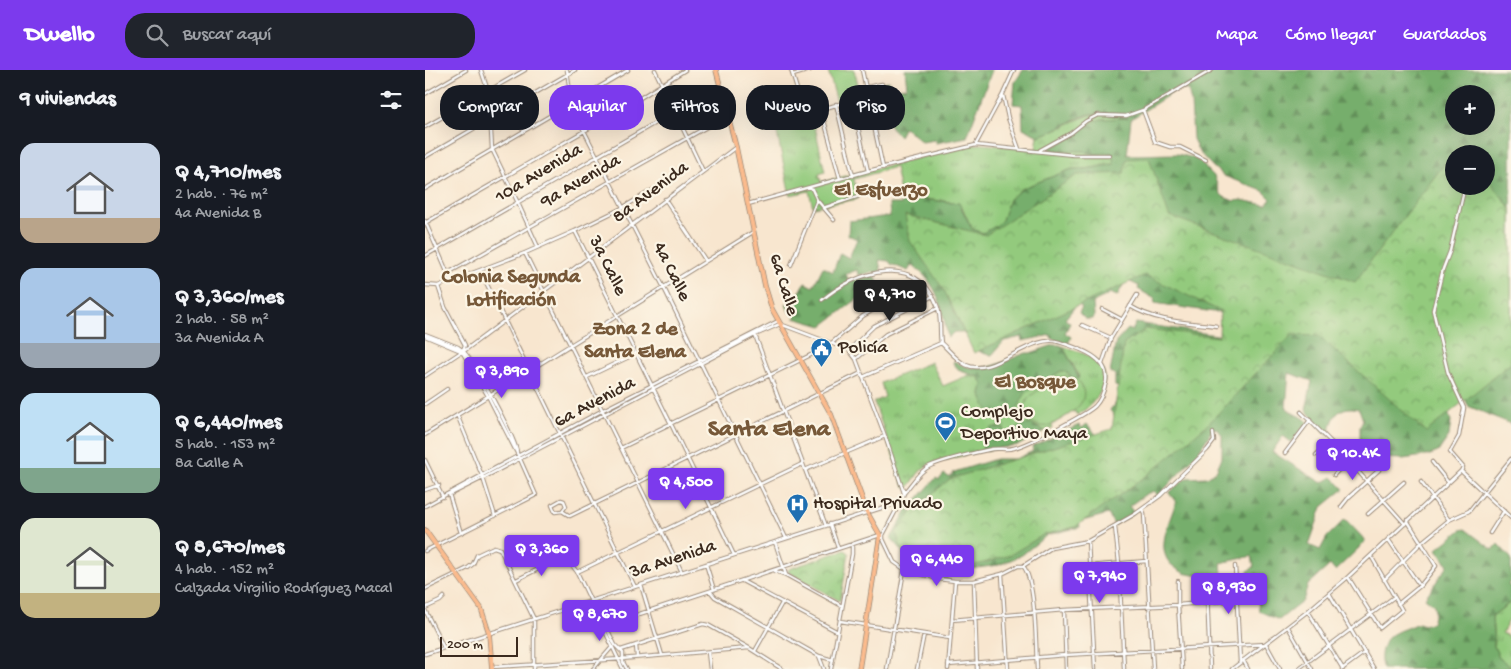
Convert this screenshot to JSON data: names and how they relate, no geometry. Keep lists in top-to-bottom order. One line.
{"streets":{"main road":["6a Calle"],"street":["10a Avenida","9a Avenida","8a Avenida","3a Calle","4a Calle","6a Avenida","3a Avenida"]},"crossings":[["10a Avenida","4a Calle"],["9a Avenida","4a Calle"],["8a Avenida","3a Calle"],["8a Avenida","4a Calle"],["8a Avenida","6a Calle"],["3a Calle","6a Avenida"],["3a Calle","3a Avenida"],["4a Calle","6a Avenida"],["4a Calle","3a Avenida"],["6a Calle","6a Avenida"],["6a Calle","3a Avenida"]],"districts":["El Esfuerzo","Colonia Segunda Lotificación","Zona 2 de Santa Elena","El Bosque","Santa Elena"],"places":{"public building":["Policía"],"sports":["Complejo Deportivo Maya"],"hospital":["Hospital Privado"]},"scale_bar":"200 m","page":{"header":"Dwello","search":"Buscar aquí","nav":["Mapa","Cómo llegar","Guardados"],"heading":"9 viviendas","map_buttons":["+","−"],"chip":["Comprar","Alquilar","Filtros","Nuevo","Piso"],"list":[{"name":"Q 4,710/mes","note":"2 hab. · 76 m² · 4a Avenida B"},{"name":"Q 3,360/mes","note":"2 hab. · 58 m² · 3a Avenida A"},{"name":"Q 6,440/mes","note":"5 hab. · 153 m² · 8a Calle A"},{"name":"Q 8,670/mes","note":"4 hab. · 152 m² · Calzada Virgilio Rodríguez Macal"}],"price":["Q 4,710","Q 3,890","Q 10.4K","Q 4,500","Q 3,360","Q 6,440","Q 7,940","Q 8,930","Q 8,670"],"scale":"200 m"}}
